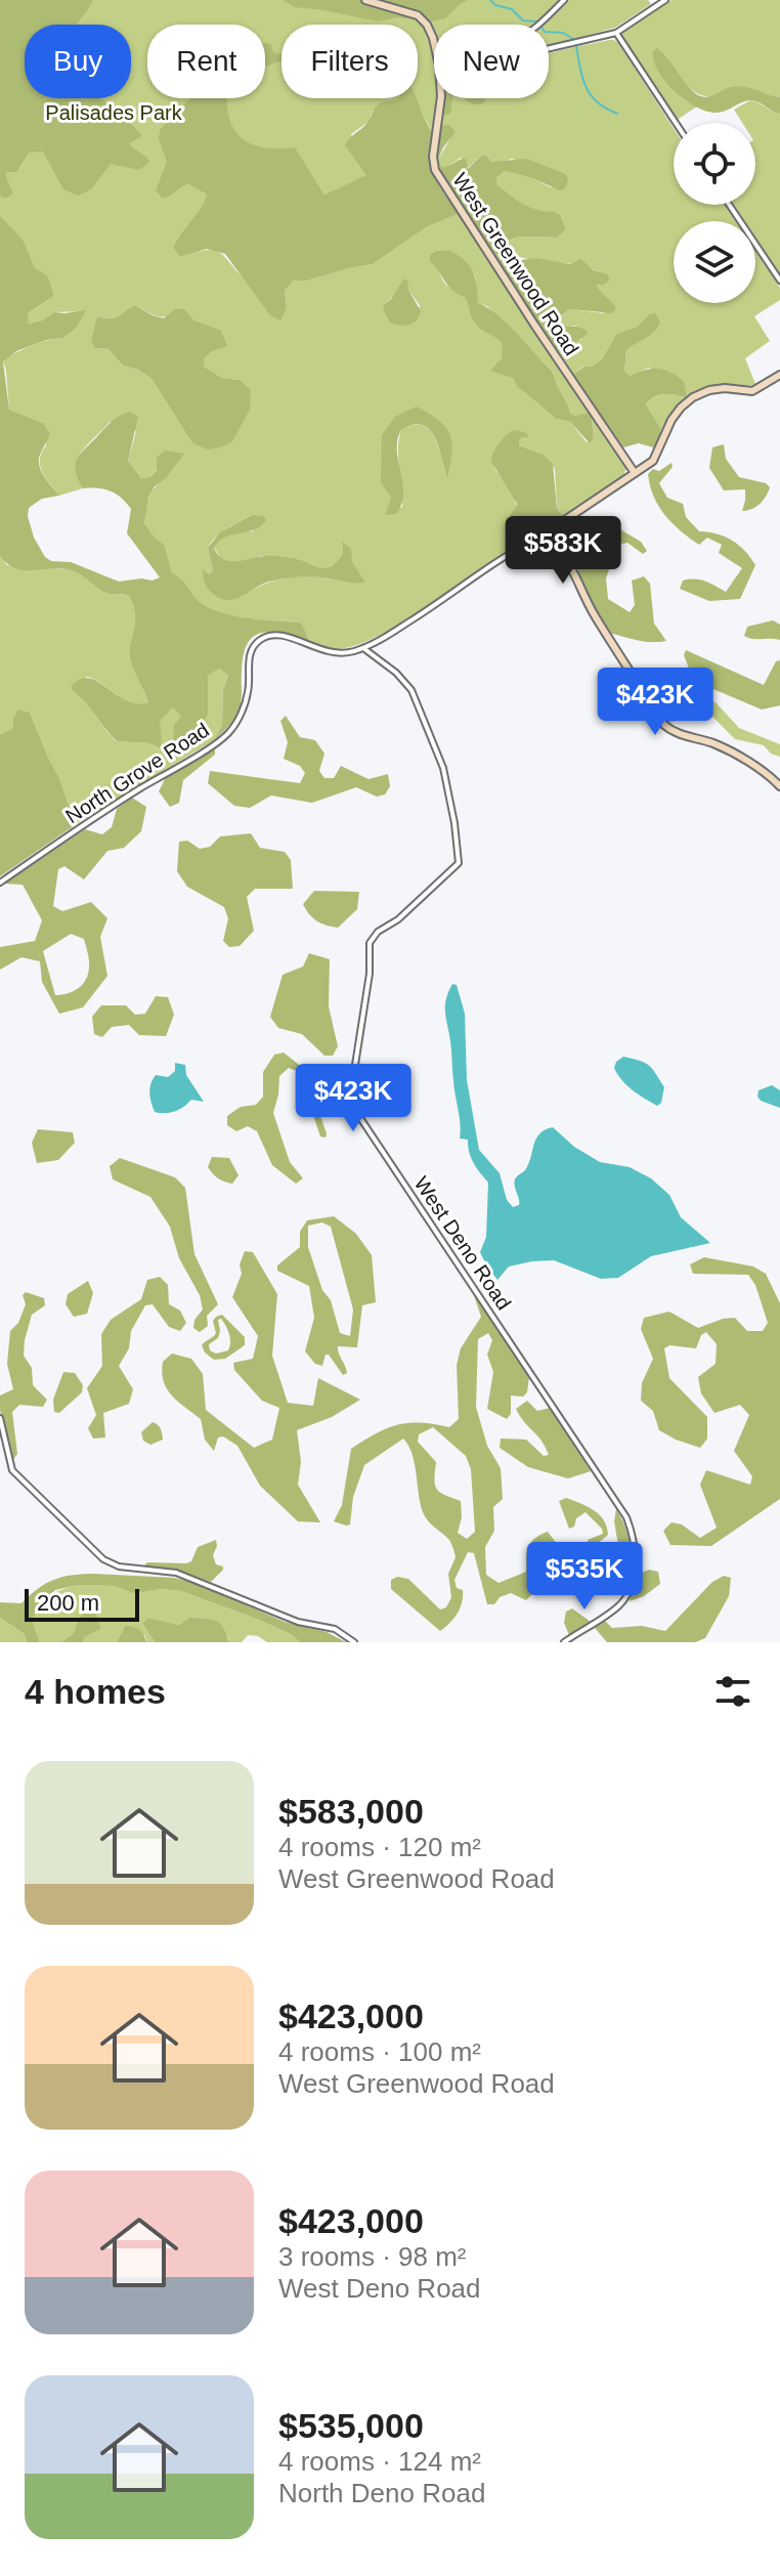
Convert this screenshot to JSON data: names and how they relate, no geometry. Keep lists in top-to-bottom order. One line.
{"streets":{"street":["West Greenwood Road","North Grove Road","West Deno Road"]},"crossings":[["North Grove Road","West Deno Road"]],"parks":["Palisades Park"],"scale_bar":"200 m","page":{"chip":["Buy","Rent","Filters","New"],"price":["$583K","$423K","$423K","$535K"],"scale":"200 m","heading":"4 homes","list":[{"name":"$583,000","note":"4 rooms · 120 m² · West Greenwood Road"},{"name":"$423,000","note":"4 rooms · 100 m² · West Greenwood Road"},{"name":"$423,000","note":"3 rooms · 98 m² · West Deno Road"},{"name":"$535,000","note":"4 rooms · 124 m² · North Deno Road"}]}}
